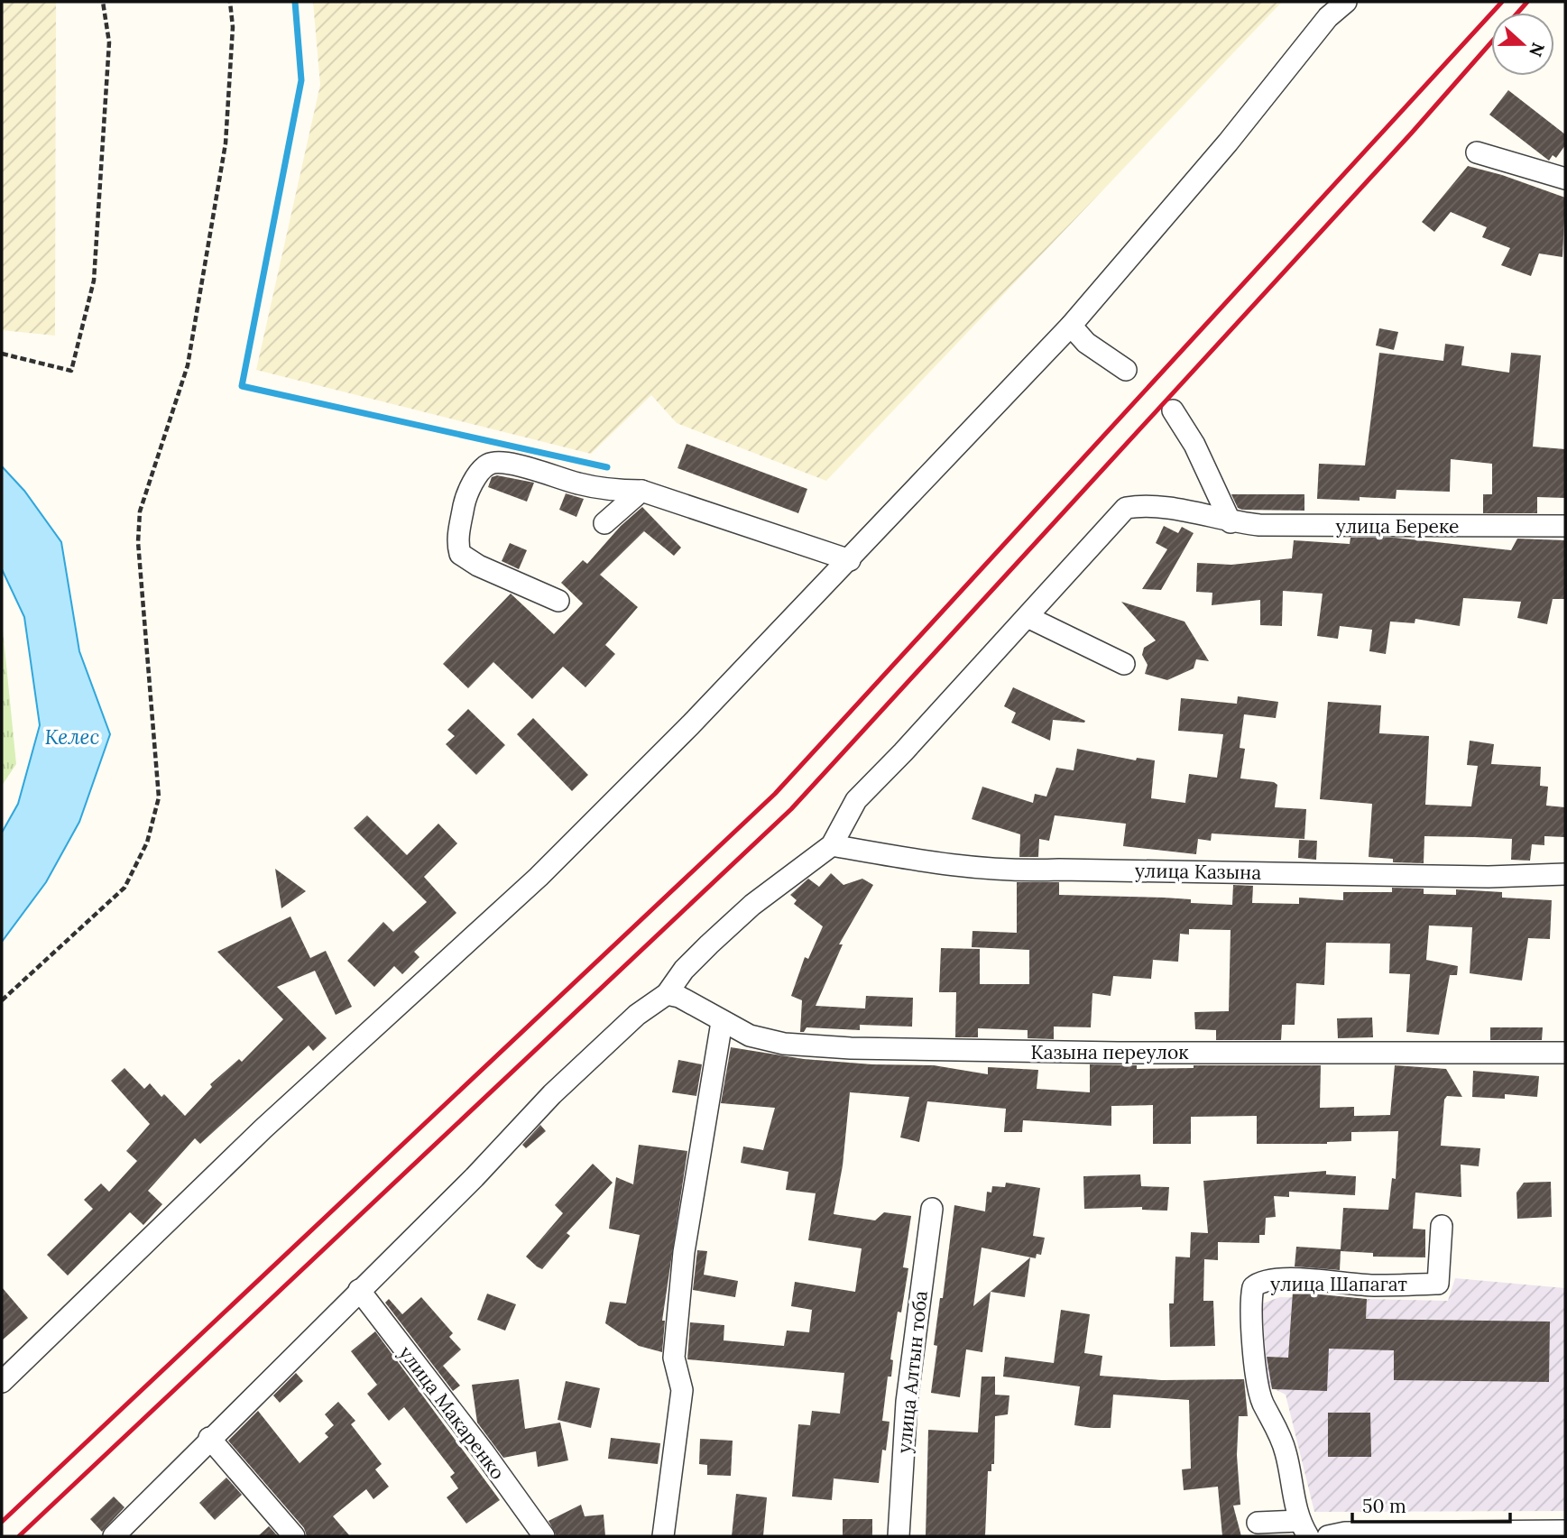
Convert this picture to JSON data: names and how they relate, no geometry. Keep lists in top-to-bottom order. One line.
{"streets":{"street":["улица Береке","улица Казына","Казына переулок","улица Шапагат","улица Алтын тоба","улица Макаренко"]},"crossings":[["улица Береке","улица Казына"]],"water":["Келес"],"scale_bar":"50 m","north":"right"}
